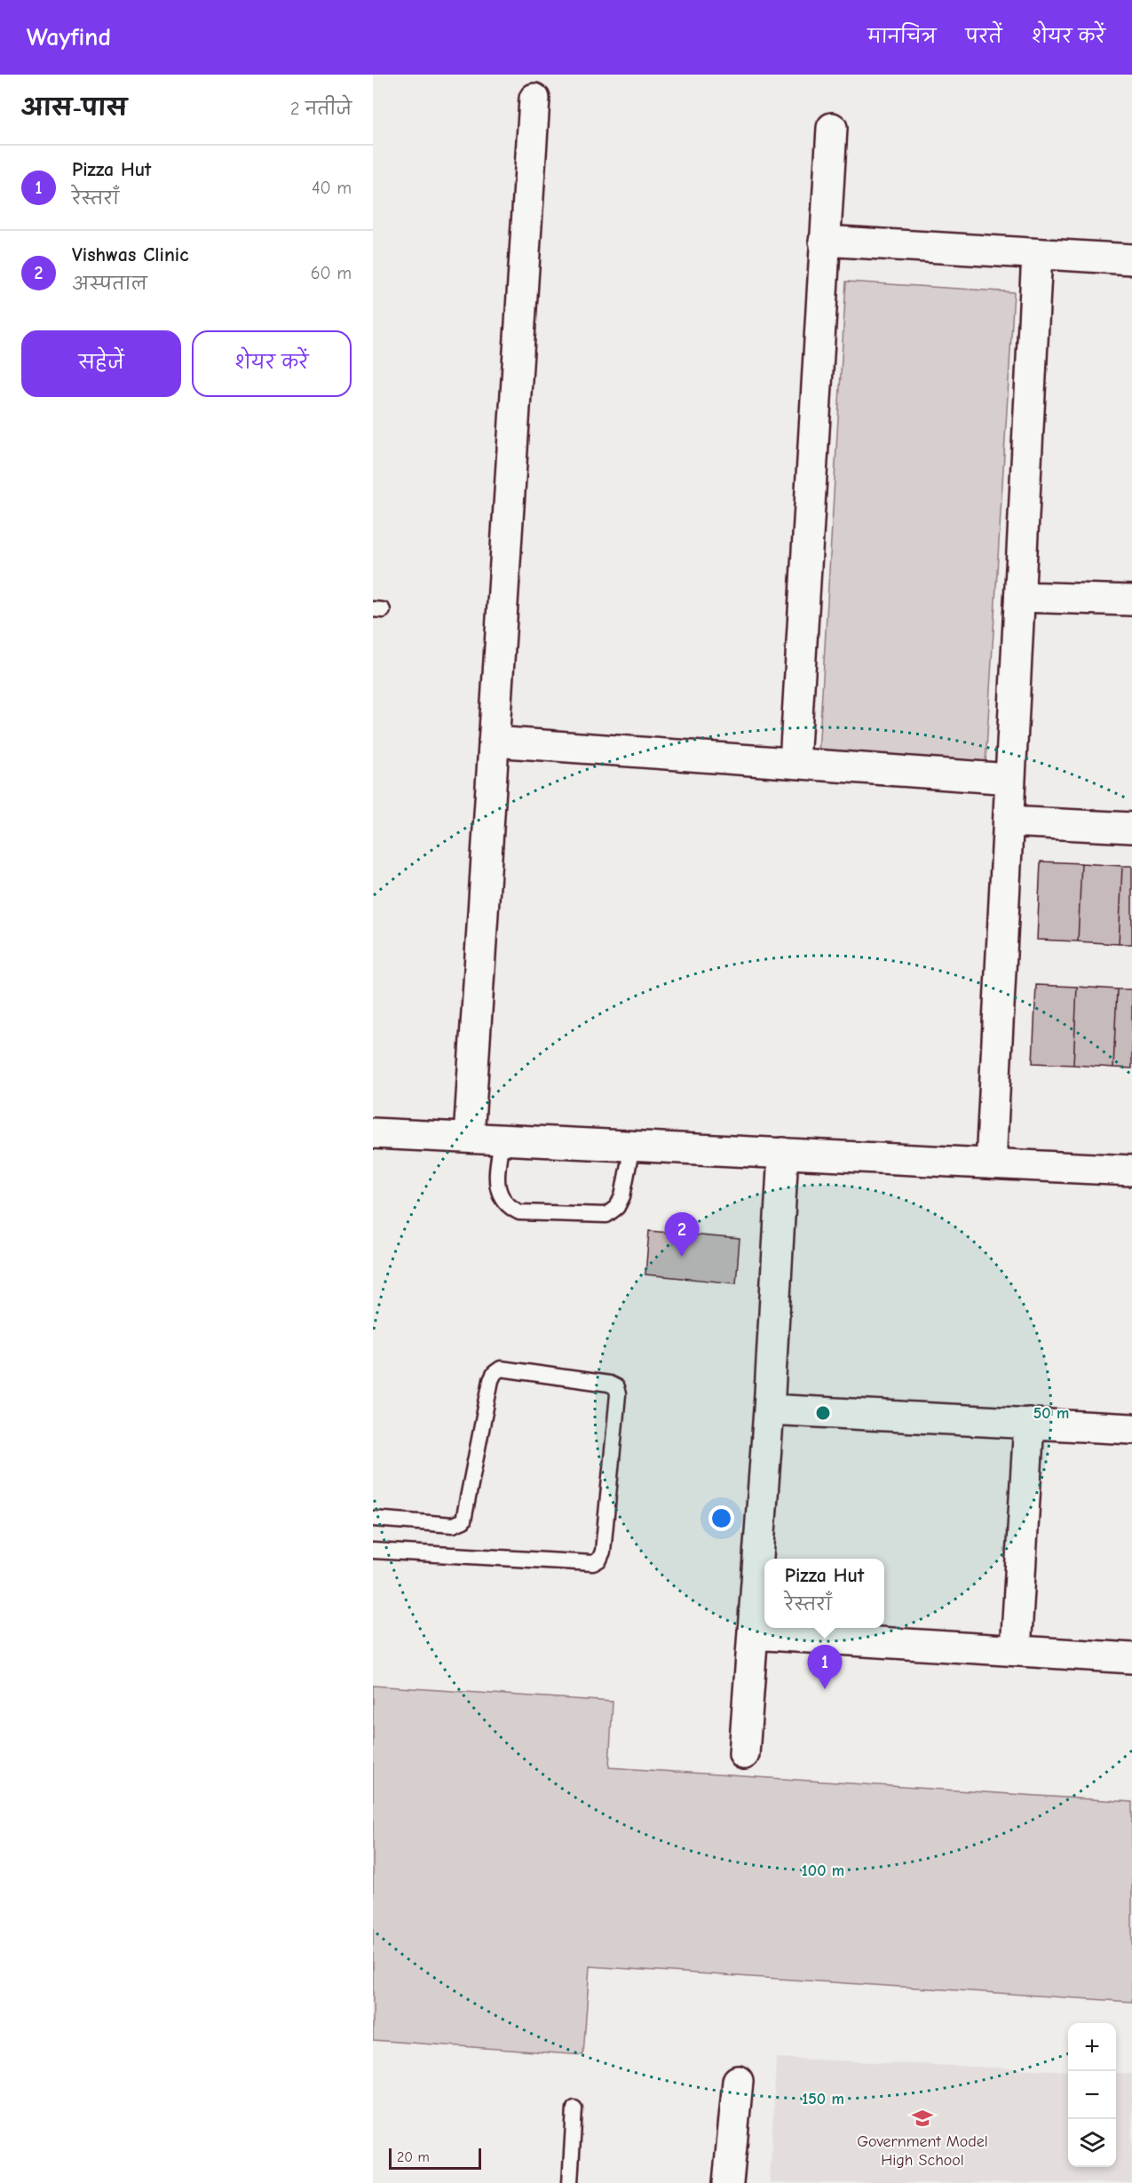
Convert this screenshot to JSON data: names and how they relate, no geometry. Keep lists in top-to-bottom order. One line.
{"places":{"school or university":["Government Model High School"]},"scale_bar":"20 m","page":{"header":"Wayfind","nav":["मानचित्र","परतें","शेयर करें"],"heading":["आस-पास","2 नतीजे"],"list":[{"mark":"1","name":"Pizza Hut","note":"रेस्तराँ","value":"40 m"},{"mark":"2","name":"Vishwas Clinic","note":"अस्पताल","value":"60 m"}],"buttons":["सहेजें","शेयर करें"],"pins":["2","1"],"popup":["Pizza Hut","रेस्तराँ"],"map_buttons":["+","−"],"scale":"20 m"},"rings":["50 m","100 m","150 m"]}
